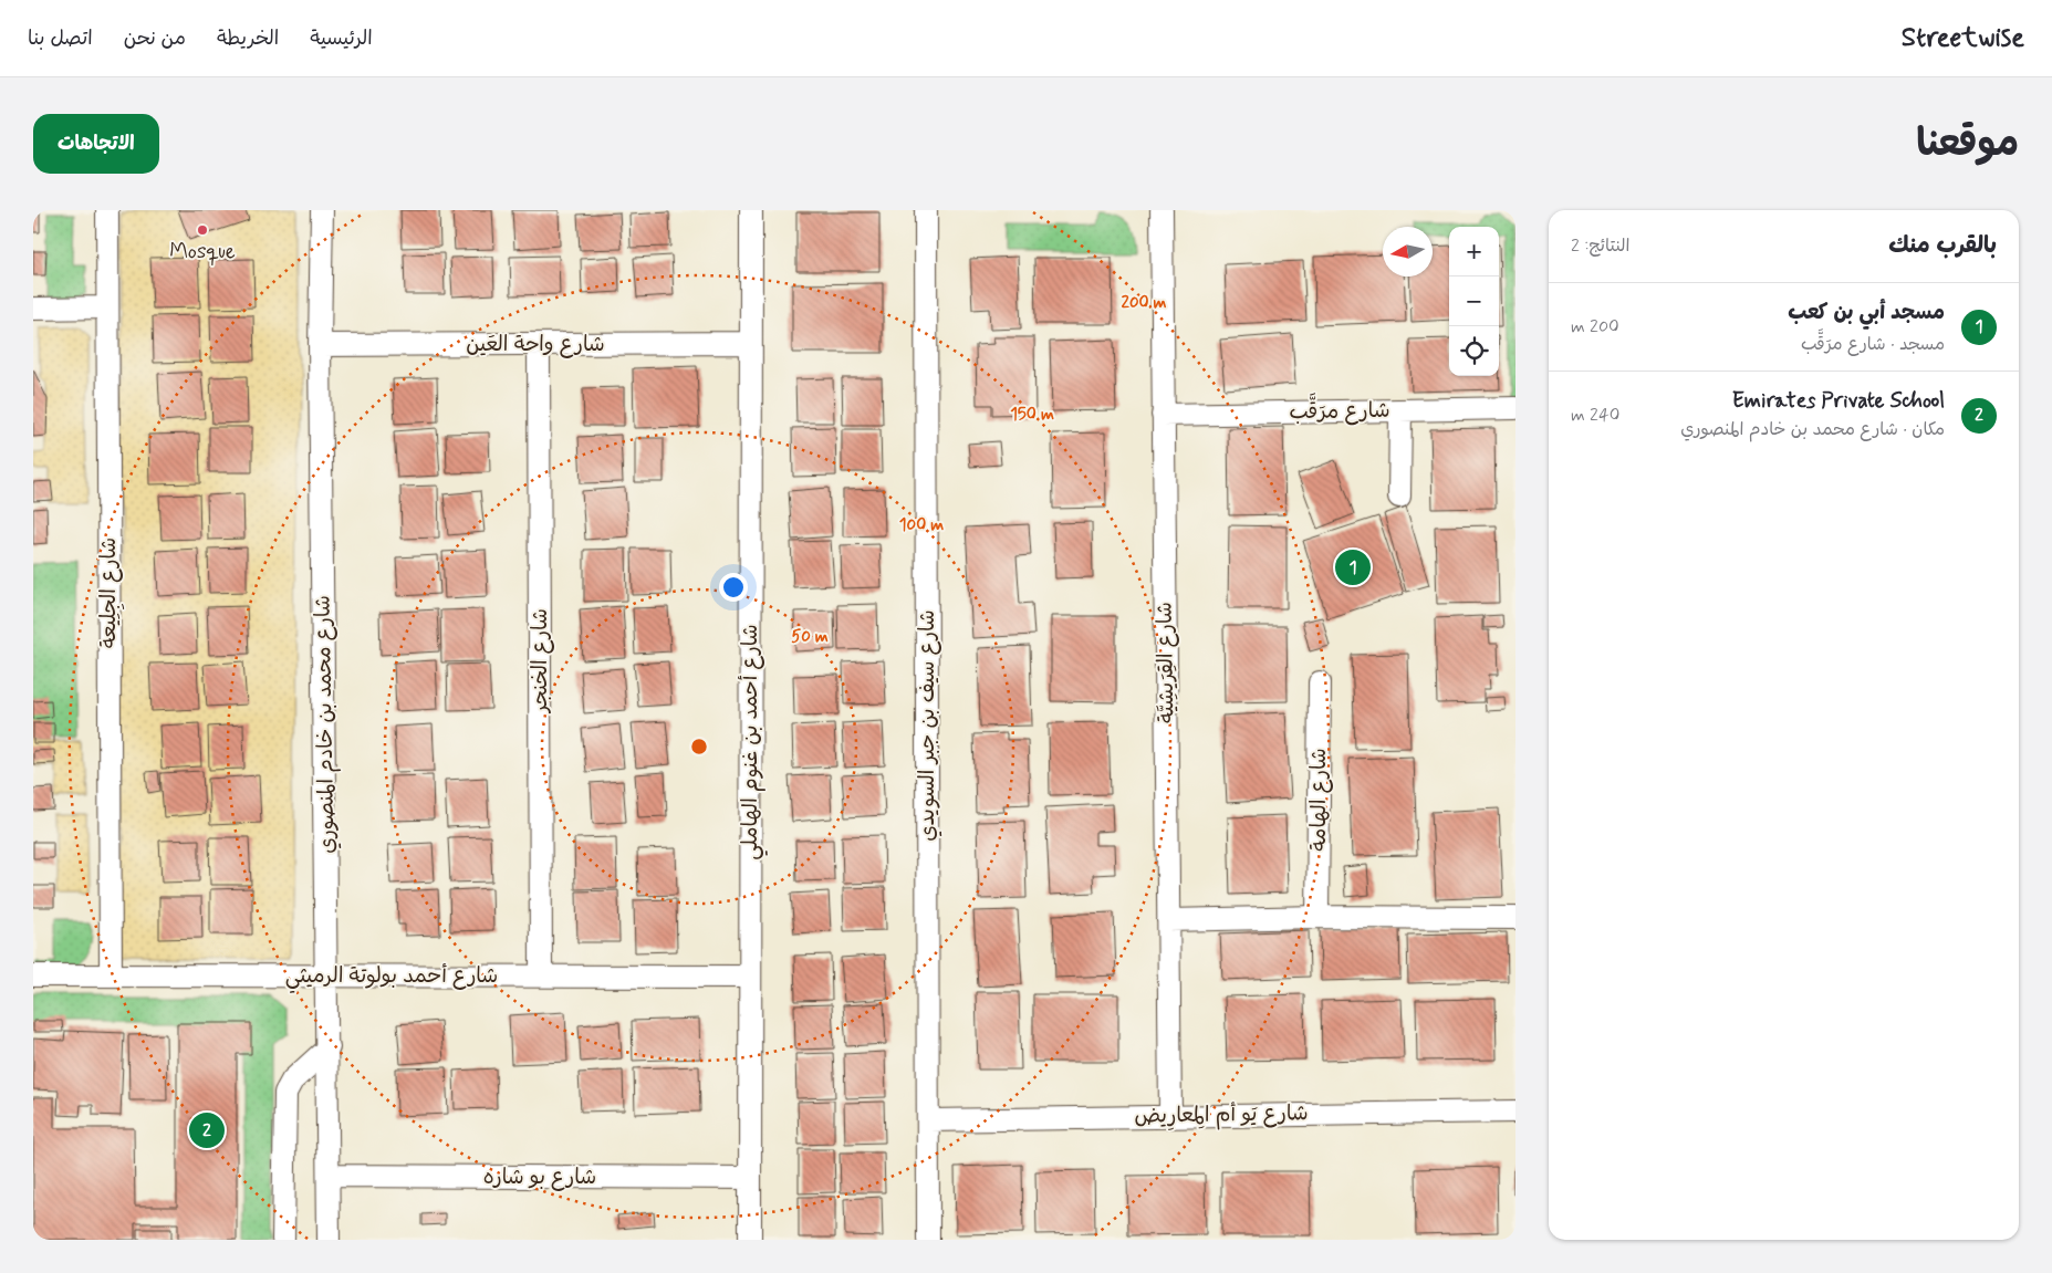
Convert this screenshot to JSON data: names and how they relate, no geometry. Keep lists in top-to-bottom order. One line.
{"streets":{"street":["شارع واحة العَين","شارع مرَقَّب","شارع الجِلِيعة","شارع الخنجر","شارع القِرَيشِيَّة","شارع محمد بن خادم المنصوري","شارع سيف بن جبر السويدي","شارع أحمد بن غنوم الهاملي","شارع الهامة","شارع أحمد بولوتة الرميثي","شارع يَو أم المِعارِيض","شارع بو شاره"]},"crossings":[["شارع واحة العَين","شارع الخنجر"],["شارع واحة العَين","شارع محمد بن خادم المنصوري"],["شارع واحة العَين","شارع أحمد بن غنوم الهاملي"],["شارع مرَقَّب","شارع القِرَيشِيَّة"],["شارع الجِلِيعة","شارع أحمد بولوتة الرميثي"],["شارع الخنجر","شارع أحمد بولوتة الرميثي"],["شارع القِرَيشِيَّة","شارع يَو أم المِعارِيض"],["شارع محمد بن خادم المنصوري","شارع أحمد بولوتة الرميثي"],["شارع محمد بن خادم المنصوري","شارع بو شاره"],["شارع سيف بن جبر السويدي","شارع يَو أم المِعارِيض"],["شارع أحمد بن غنوم الهاملي","شارع أحمد بولوتة الرميثي"],["شارع أحمد بن غنوم الهاملي","شارع بو شاره"]],"places":["Mosque"],"north":"left","page":{"header":"Streetwise","nav":["الرئيسية","الخريطة","من نحن","اتصل بنا"],"title":"موقعنا","buttons":"الاتجاهات","heading":["بالقرب منك","النتائج: 2"],"map_buttons":["+","−"],"list":[{"mark":"1","name":"مسجد أبي بن كعب","note":"مسجد · شارع مرَقَّب","value":"200 m"},{"mark":"2","name":"Emirates Private School","note":"مكان · شارع محمد بن خادم المنصوري","value":"240 m"}],"pins":["1","2"]},"rings":["200 m","150 m","100 m","50 m"]}
